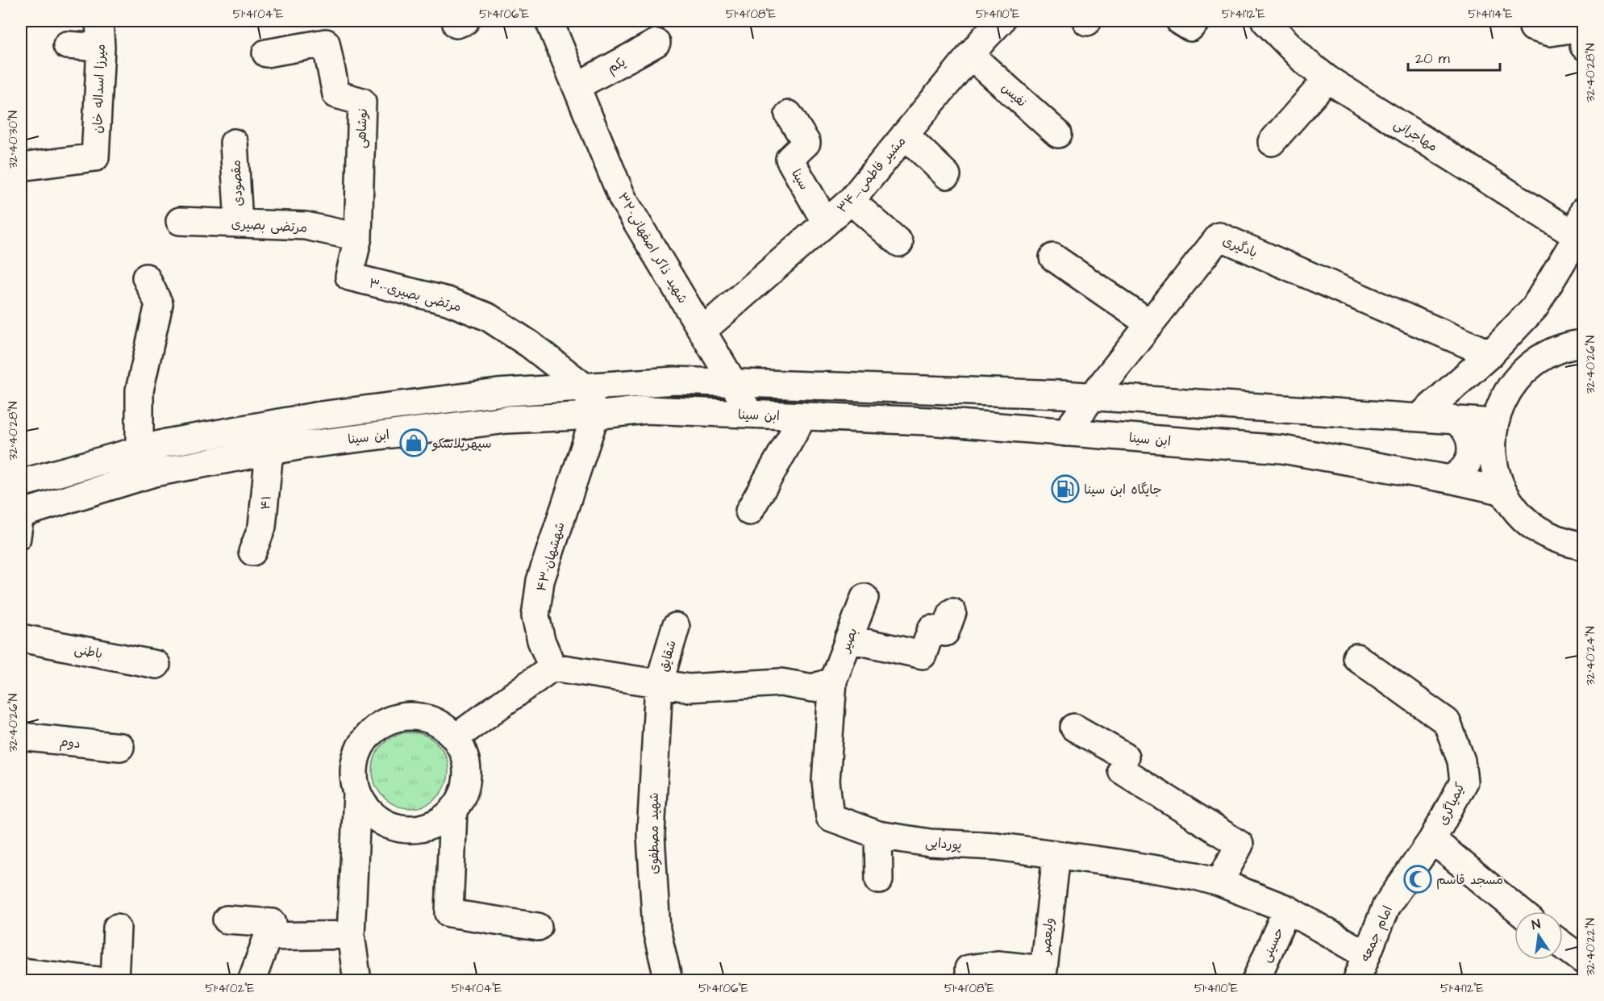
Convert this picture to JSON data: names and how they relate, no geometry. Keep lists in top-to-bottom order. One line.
{"streets":{"street":["یکم","میرزا اسداله خان","نفیس","نوشاهی","مهاجرانی","۳۴_مشیر فاطمی","سینا","مقصودی","مرتضی بصیری","بادگیری","۳۲-شهید ذاکر اصفهانی","۳۰-مرتضی بصیری","ابن سینا","۴۱","۴۳-شهشهان","بصیر","باطنی","شقایق","دوم","کیمیاگری","شهید مصطفوی","پوردایی","امام جمعه","ولیعصر","حسینی"]},"crossings":[["یکم","۳۲-شهید ذاکر اصفهانی"],["نفیس","۳۴_مشیر فاطمی"],["نوشاهی","مرتضی بصیری"],["نوشاهی","۳۰-مرتضی بصیری"],["۳۴_مشیر فاطمی","سینا"],["۳۴_مشیر فاطمی","۳۲-شهید ذاکر اصفهانی"],["مقصودی","مرتضی بصیری"],["مرتضی بصیری","۳۰-مرتضی بصیری"],["بادگیری","ابن سینا"],["۳۲-شهید ذاکر اصفهانی","ابن سینا"],["۳۰-مرتضی بصیری","ابن سینا"],["ابن سینا","۴۱"],["ابن سینا","۴۳-شهشهان"],["بصیر","پوردایی"],["شقایق","شهید مصطفوی"],["کیمیاگری","امام جمعه"],["پوردایی","امام جمعه"],["پوردایی","ولیعصر"],["پوردایی","حسینی"]],"places":{"shop":["سپهرپلاسکو"],"fuel station":["جایگاه ابن سینا"],"mosque":["مسجد قاسم"]},"scale_bar":"20 m","north":"top","coordinates":["51°41'04\"E","51°41'06\"E","51°41'08\"E","51°41'10\"E","51°41'12\"E","51°41'14\"E","32°40'28\"N","32°40'30\"N","32°40'26\"N","32°40'24\"N","32°40'22\"N","51°41'02\"E"]}
